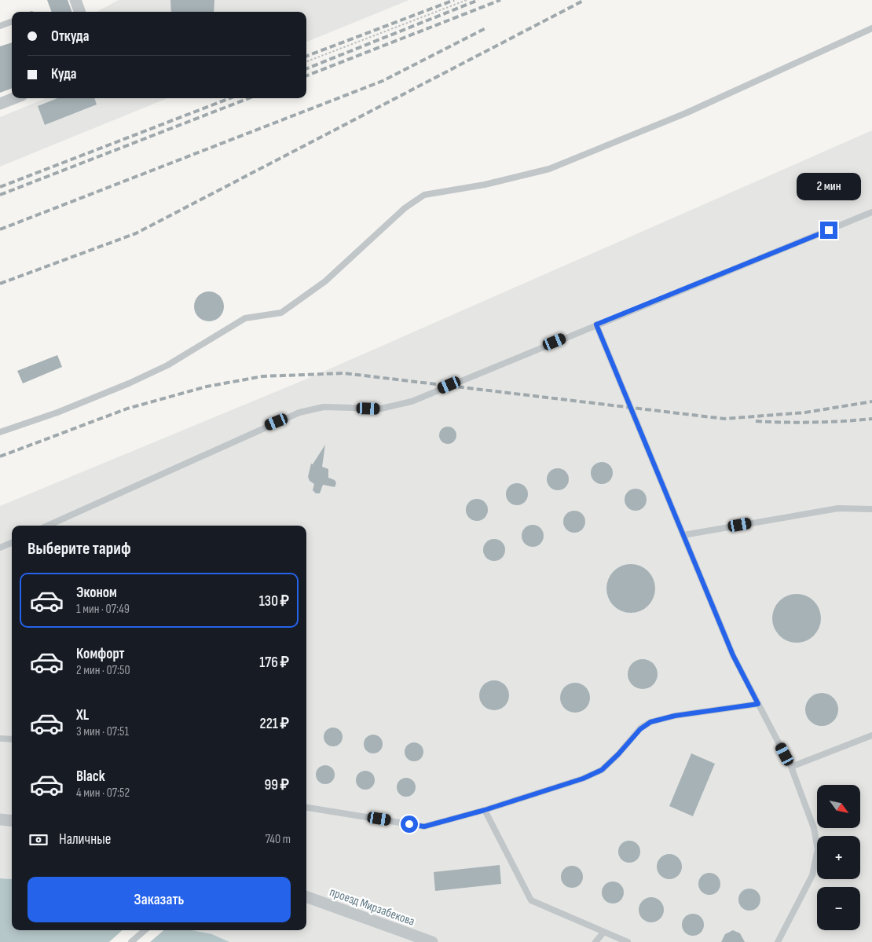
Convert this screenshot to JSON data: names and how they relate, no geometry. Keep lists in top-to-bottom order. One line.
{"streets":{"street":["проезд Мирзабекова"]},"north":"bottom right","page":{"banner":["Откуда","Куда"],"bubble":"2 мин","heading":"Выберите тариф","list":[{"name":"Эконом","note":"1 мин · 07:49","value":"130 ₽"},{"name":"Комфорт","note":"2 мин · 07:50","value":"176 ₽"},{"name":"XL","note":"3 мин · 07:51","value":"221 ₽"},{"name":"Black","note":"4 мин · 07:52","value":"99 ₽"}],"map_buttons":["+","−"],"pay":["Наличные","740 m"],"buttons":"Заказать"}}
